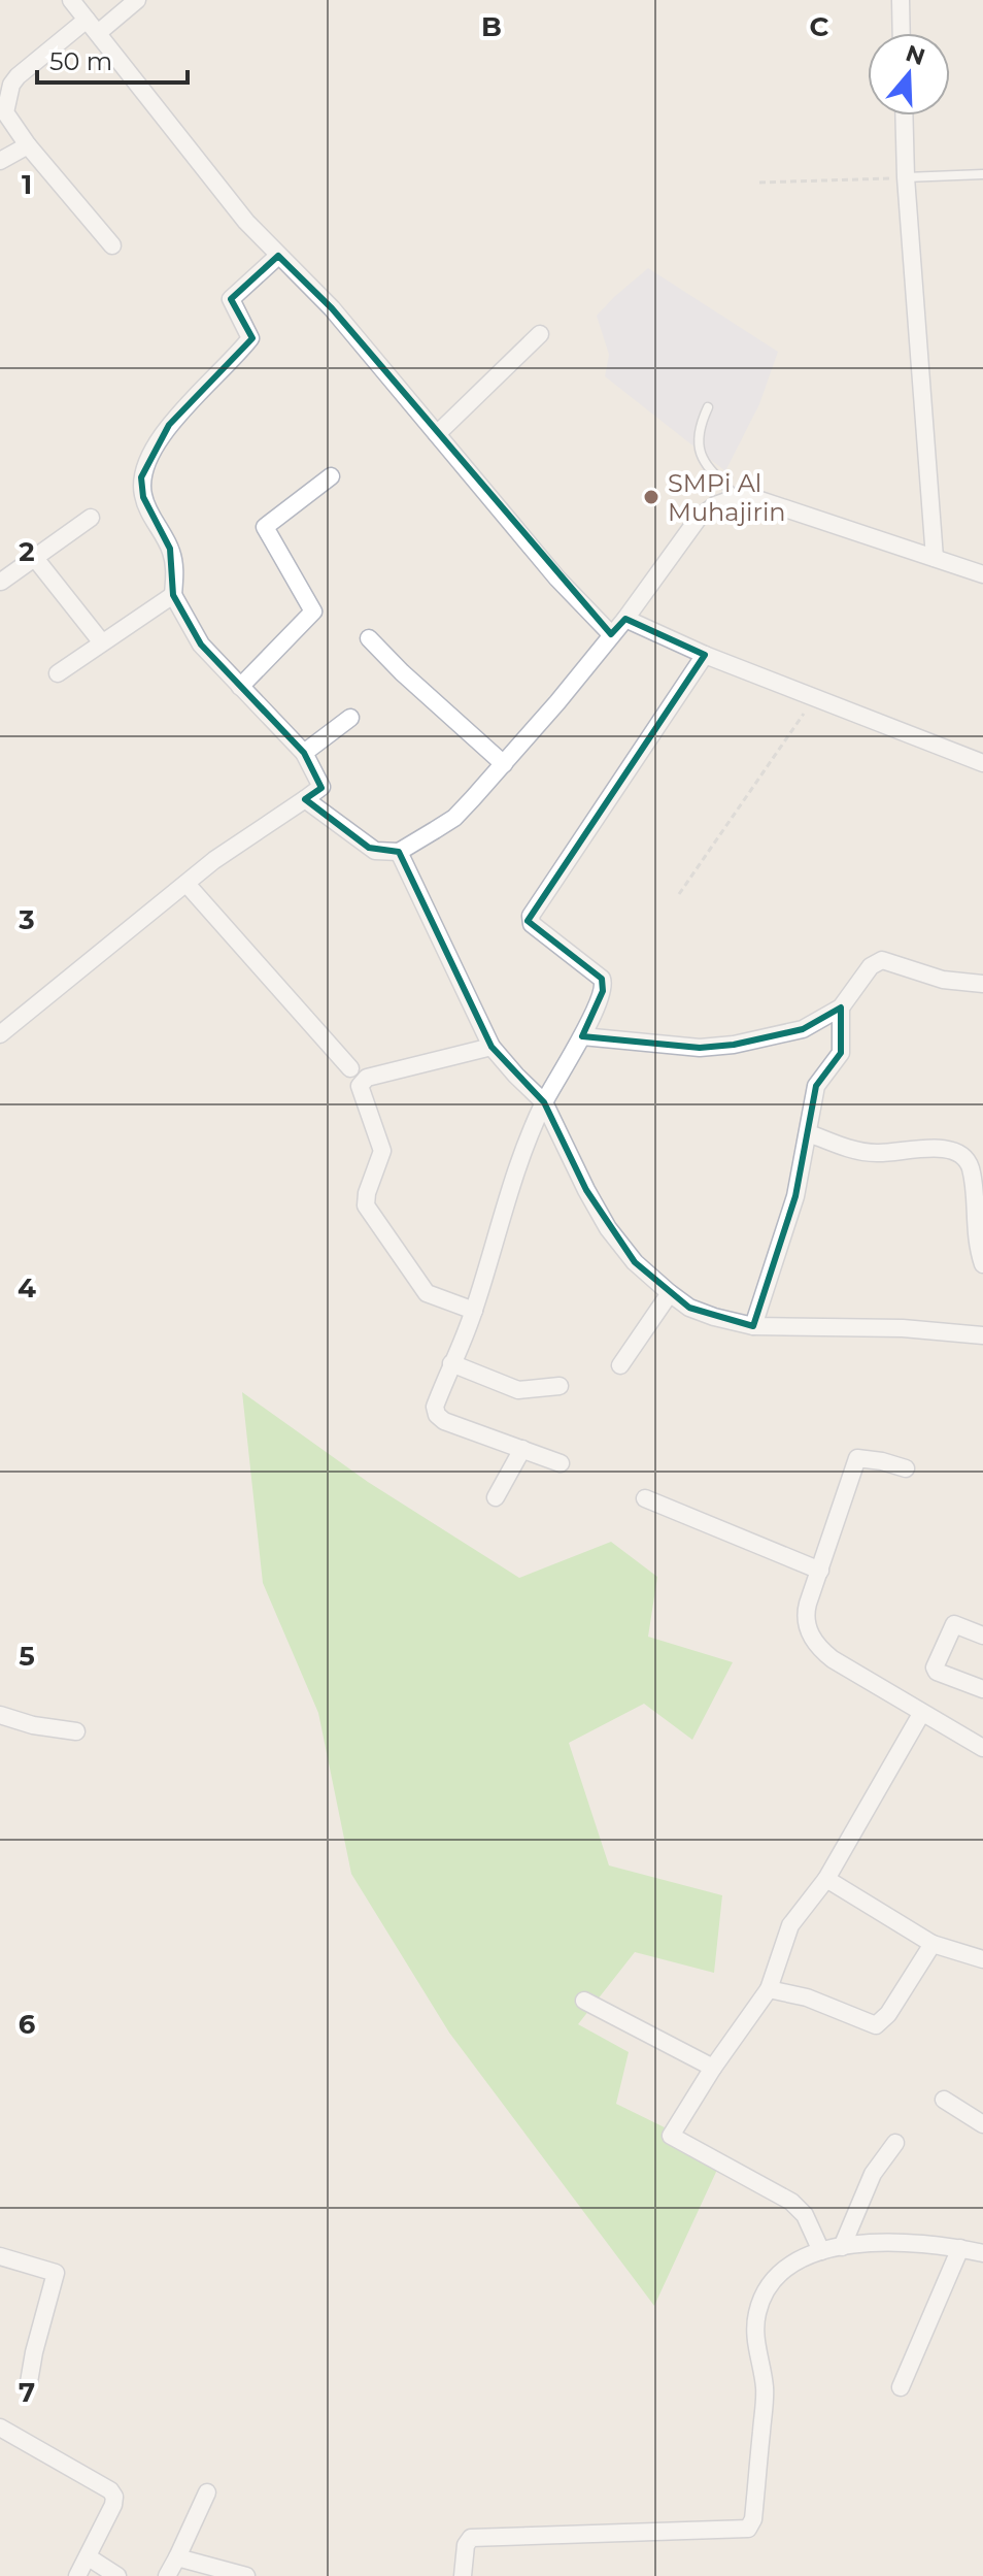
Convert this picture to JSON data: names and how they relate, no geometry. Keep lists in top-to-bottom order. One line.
{"places":["SMPi Al Muhajirin"],"scale_bar":"50 m","north":"top","grid":{"columns":["B","C"],"rows":["1","2","3","4","5","6","7"]}}
